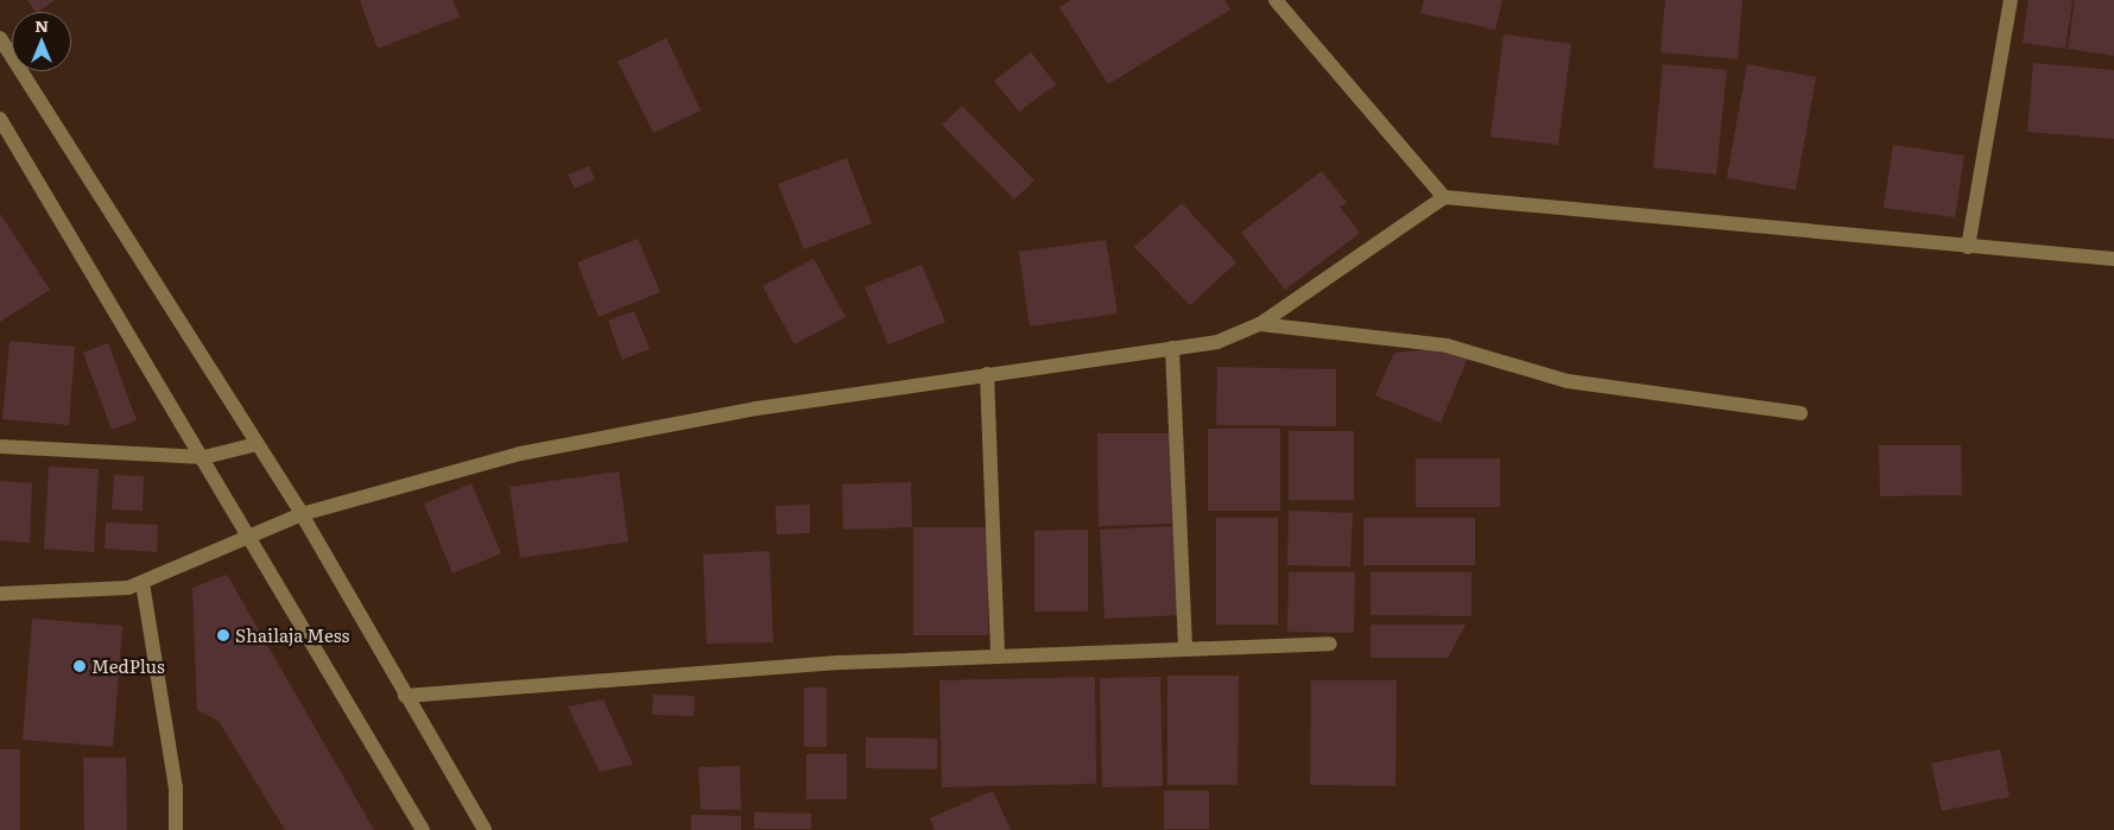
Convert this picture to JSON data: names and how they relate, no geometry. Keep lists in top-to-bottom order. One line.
{"places":["Shailaja Mess","MedPlus"],"north":"top"}
